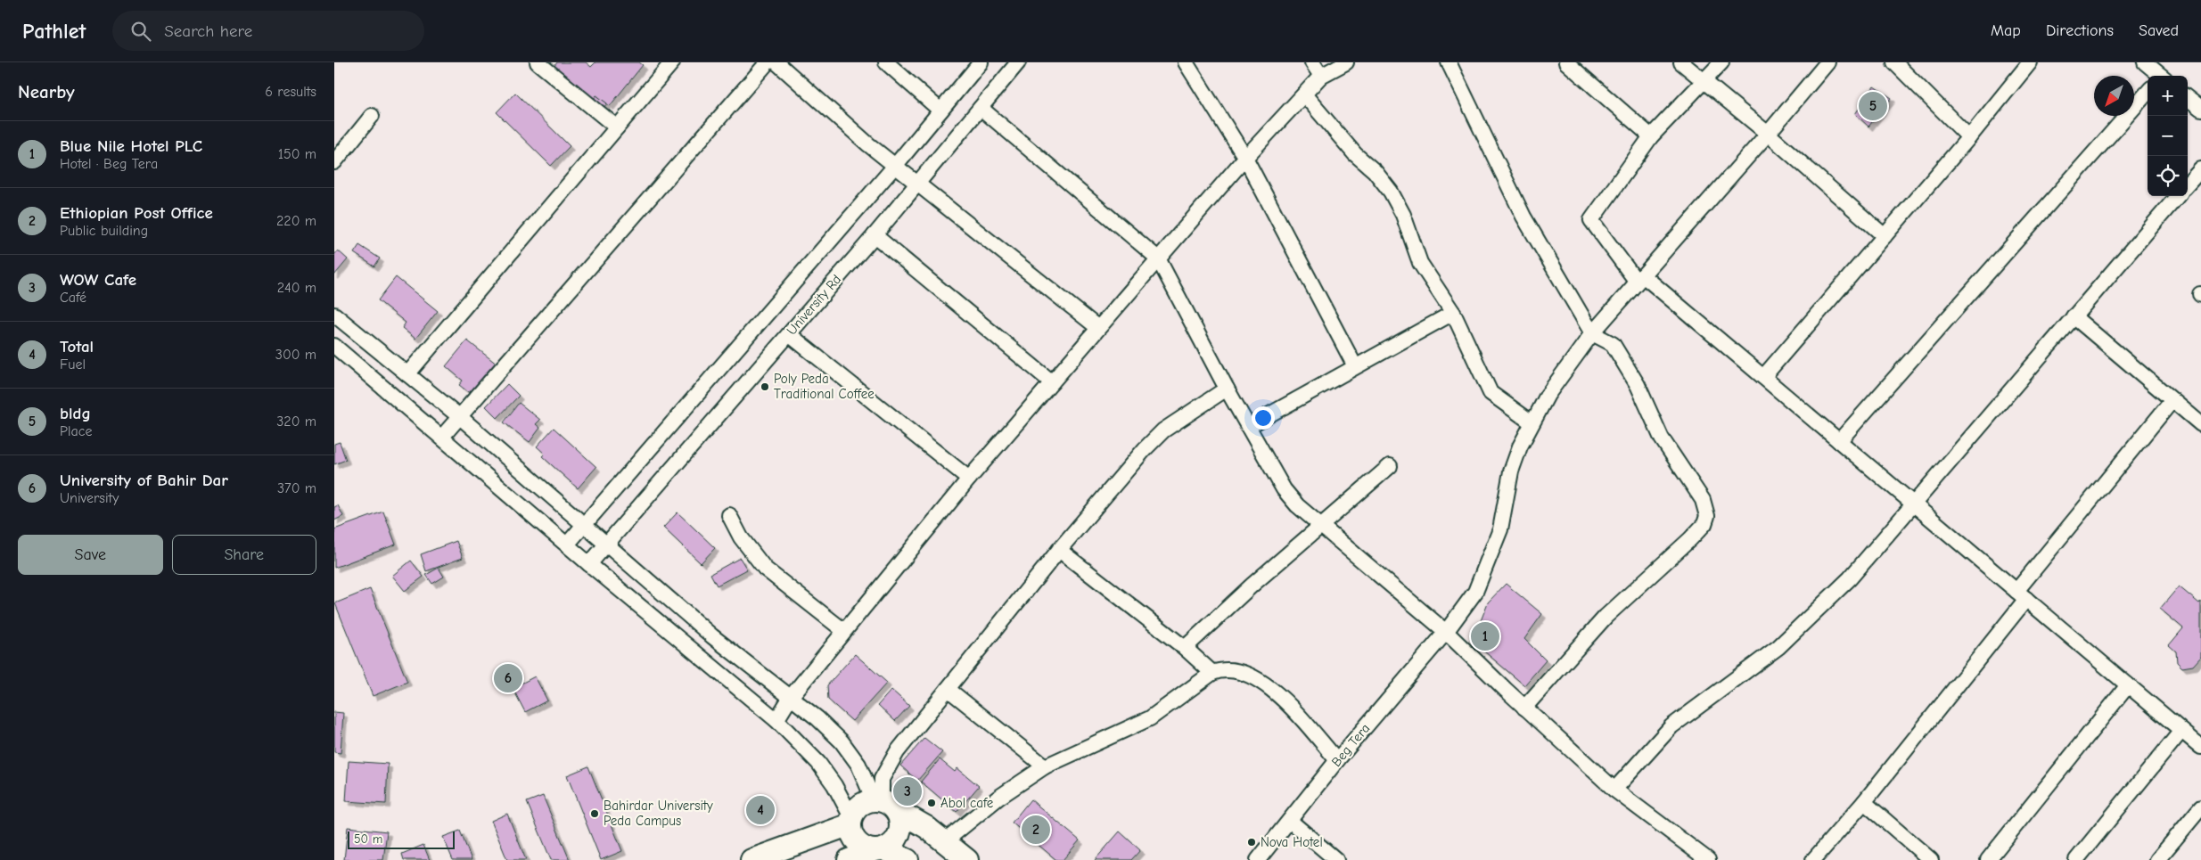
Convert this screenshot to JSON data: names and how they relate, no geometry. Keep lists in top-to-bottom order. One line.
{"streets":{"street":["University Rd","Beg Tera"]},"places":["Poly Peda Traditional Coffee","Abol cafe","Bahirdar University Peda Campus","Nova Hotel"],"scale_bar":"50 m","north":"bottom left","page":{"header":"Pathlet","search":"Search here","nav":["Map","Directions","Saved"],"heading":["Nearby","6 results"],"map_buttons":["+","−"],"pins":["5","1","6","3","4","2"],"list":[{"mark":"1","name":"Blue Nile Hotel PLC","note":"Hotel · Beg Tera","value":"150 m"},{"mark":"2","name":"Ethiopian Post Office","note":"Public building","value":"220 m"},{"mark":"3","name":"WOW Cafe","note":"Café","value":"240 m"},{"mark":"4","name":"Total","note":"Fuel","value":"300 m"},{"mark":"5","name":"bldg","note":"Place","value":"320 m"},{"mark":"6","name":"University of Bahir Dar","note":"University","value":"370 m"}],"buttons":["Save","Share"],"scale":"50 m"}}
